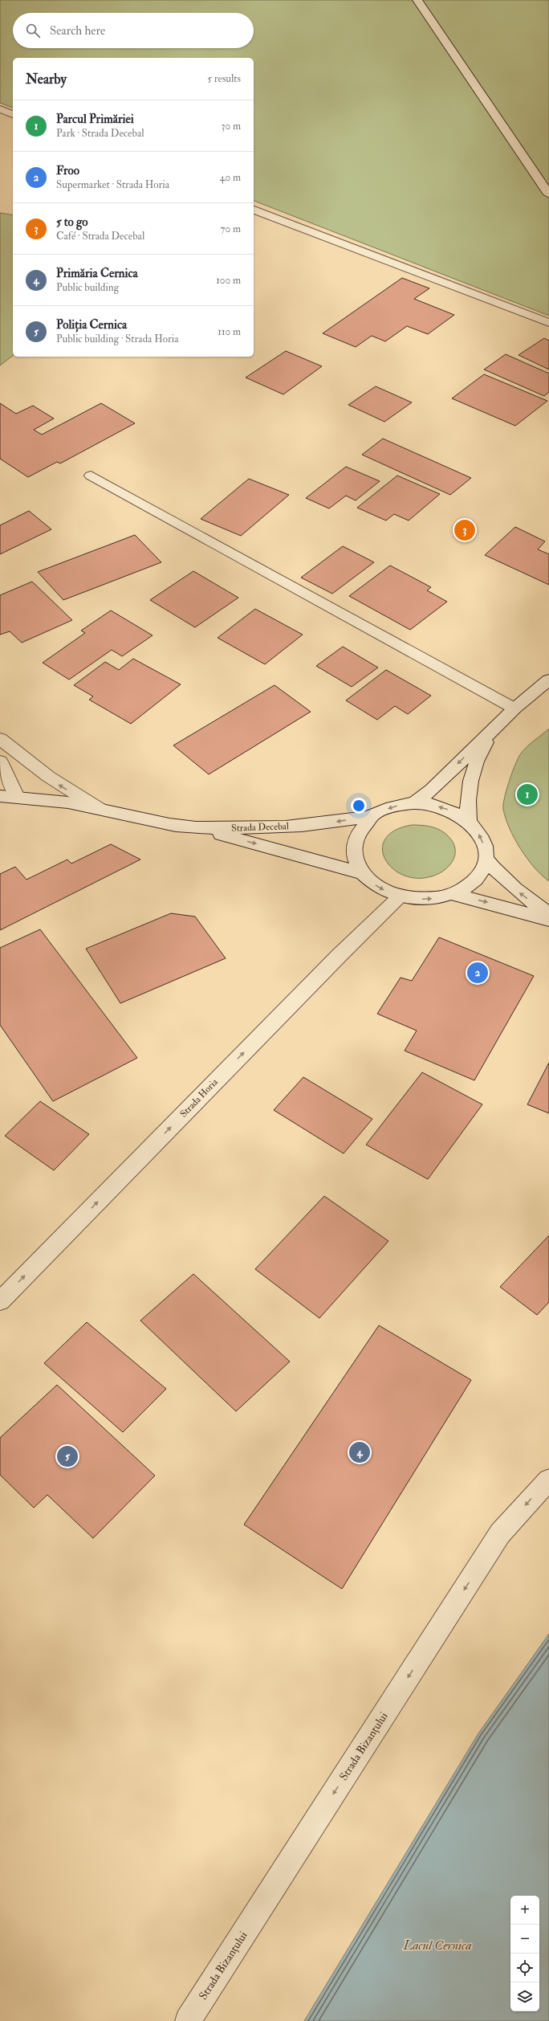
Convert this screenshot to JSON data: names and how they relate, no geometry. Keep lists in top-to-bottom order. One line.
{"streets":{"street":["Strada Decebal","Strada Horia","Strada Bizanțului"]},"crossings":[["Strada Decebal","Strada Horia"]],"one_way":["Strada Decebal","Strada Horia","Strada Bizanțului"],"water":["Lacul Cernica"],"page":{"search":"Search here","heading":["Nearby","5 results"],"list":[{"mark":"1","name":"Parcul Primăriei","note":"Park · Strada Decebal","value":"30 m"},{"mark":"2","name":"Froo","note":"Supermarket · Strada Horia","value":"40 m"},{"mark":"3","name":"5 to go","note":"Café · Strada Decebal","value":"70 m"},{"mark":"4","name":"Primăria Cernica","note":"Public building","value":"100 m"},{"mark":"5","name":"Poliția Cernica","note":"Public building · Strada Horia","value":"110 m"}],"pins":["3","1","2","4","5"],"map_buttons":["+","−"]}}
